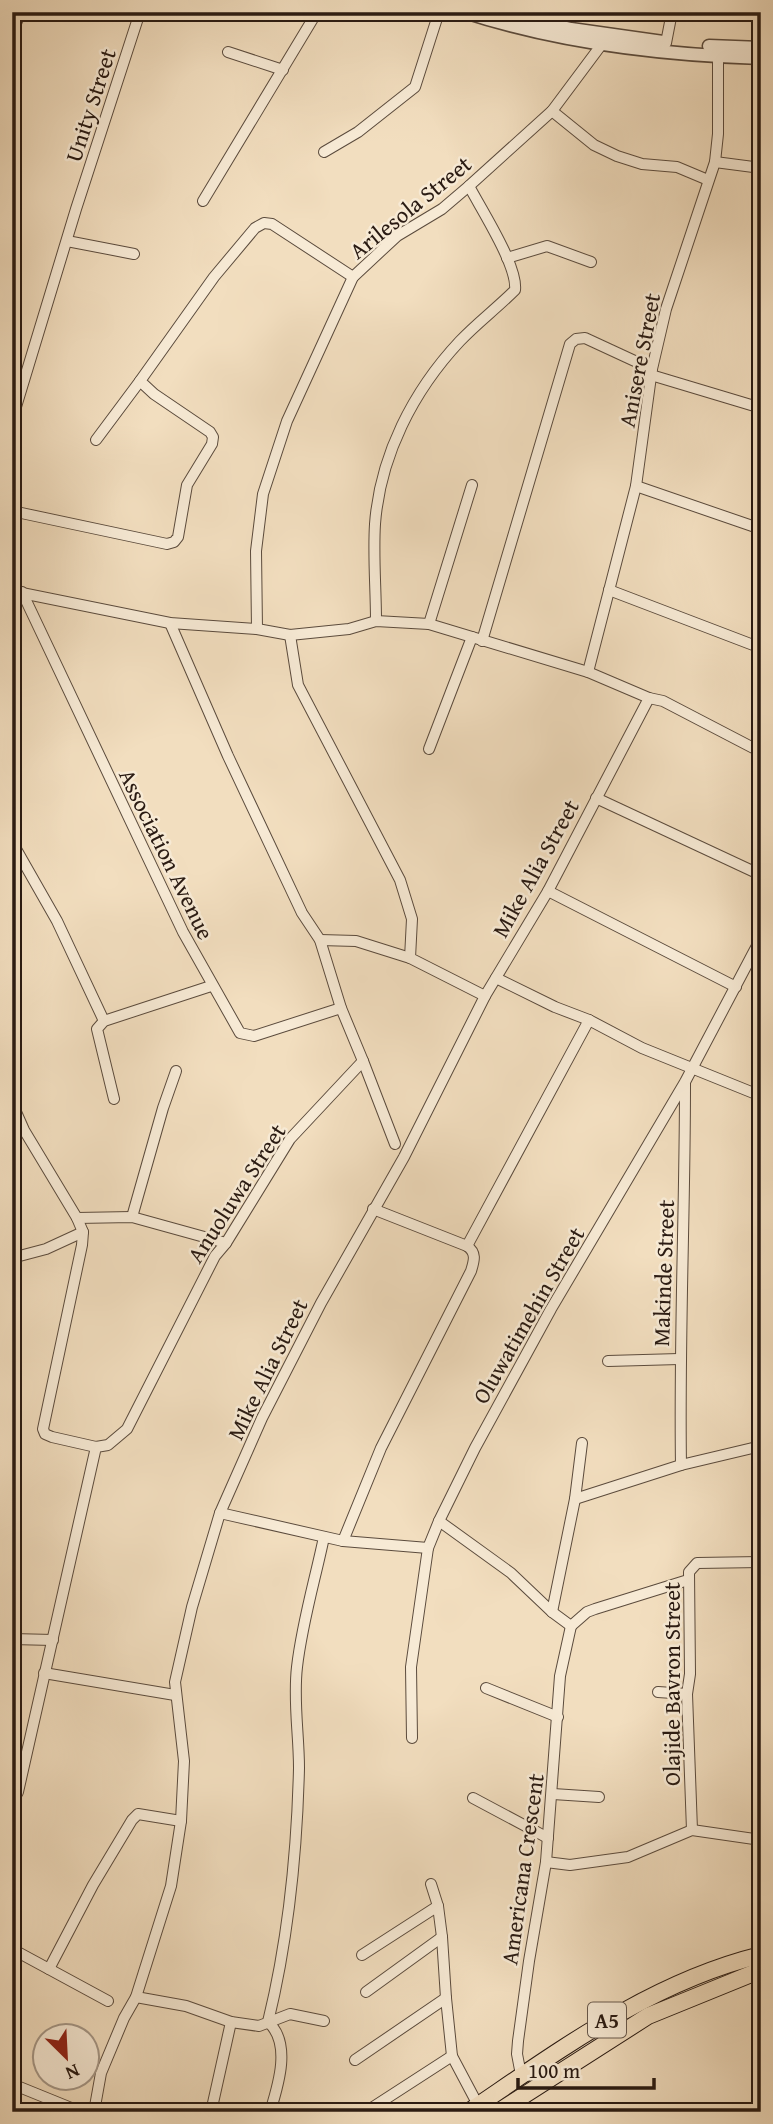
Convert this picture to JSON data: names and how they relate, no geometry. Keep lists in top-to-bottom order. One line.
{"streets":{"highway":["A5"],"street":["Unity Street","Arilesola Street","Anisere Street","Association Avenue","Mike Alia Street","Anuoluwa Street","Makinde Street","Oluwatimehin Street","Olajide Bavron Street","Americana Crescent"]},"crossings":[["Makinde Street","Oluwatimehin Street"],["Americana Crescent","A5"]],"scale_bar":"100 m","north":"bottom right"}
